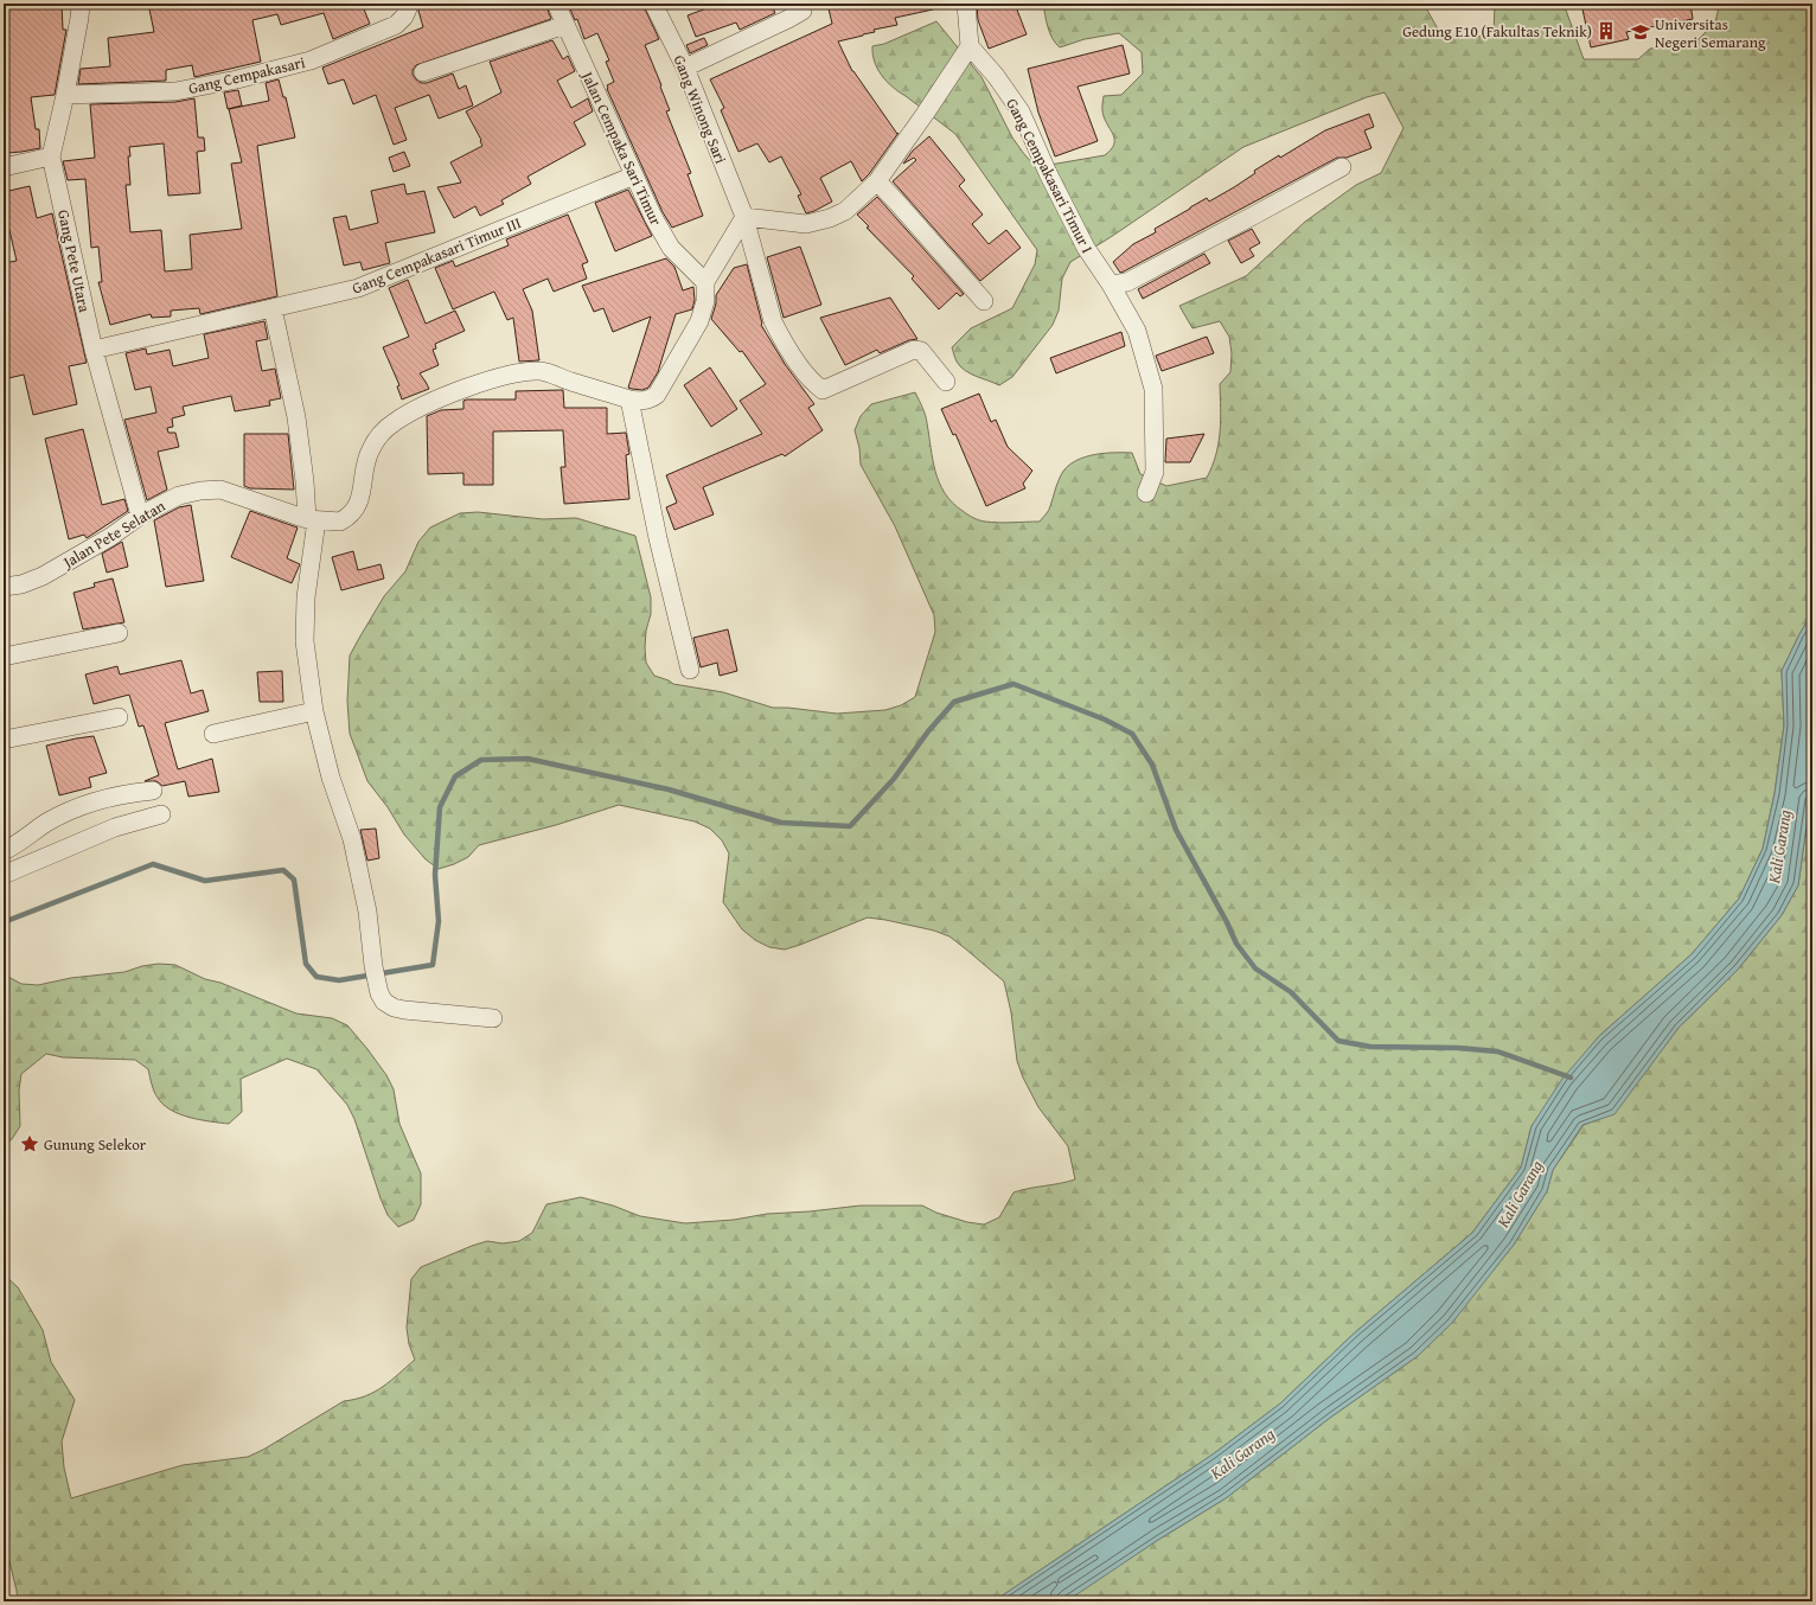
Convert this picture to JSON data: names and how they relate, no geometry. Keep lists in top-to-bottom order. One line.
{"streets":{"street":["Gang Cempakasari","Gang Winong Sari","Jalan Cempaka Sari Timur","Gang Cempakasari Timur I","Gang Cempakasari Timur III","Gang Pete Utara","Jalan Pete Selatan"]},"crossings":[["Gang Cempakasari","Gang Pete Utara"],["Jalan Cempaka Sari Timur","Gang Cempakasari Timur III"],["Gang Cempakasari Timur III","Gang Pete Utara"],["Gang Pete Utara","Jalan Pete Selatan"]],"water":["Kali Garang"],"places":{"building":["Gedung E10 (Fakultas Teknik)"],"school or university":["Universitas Negeri Semarang"],"place":["Gunung Selekor"]}}
